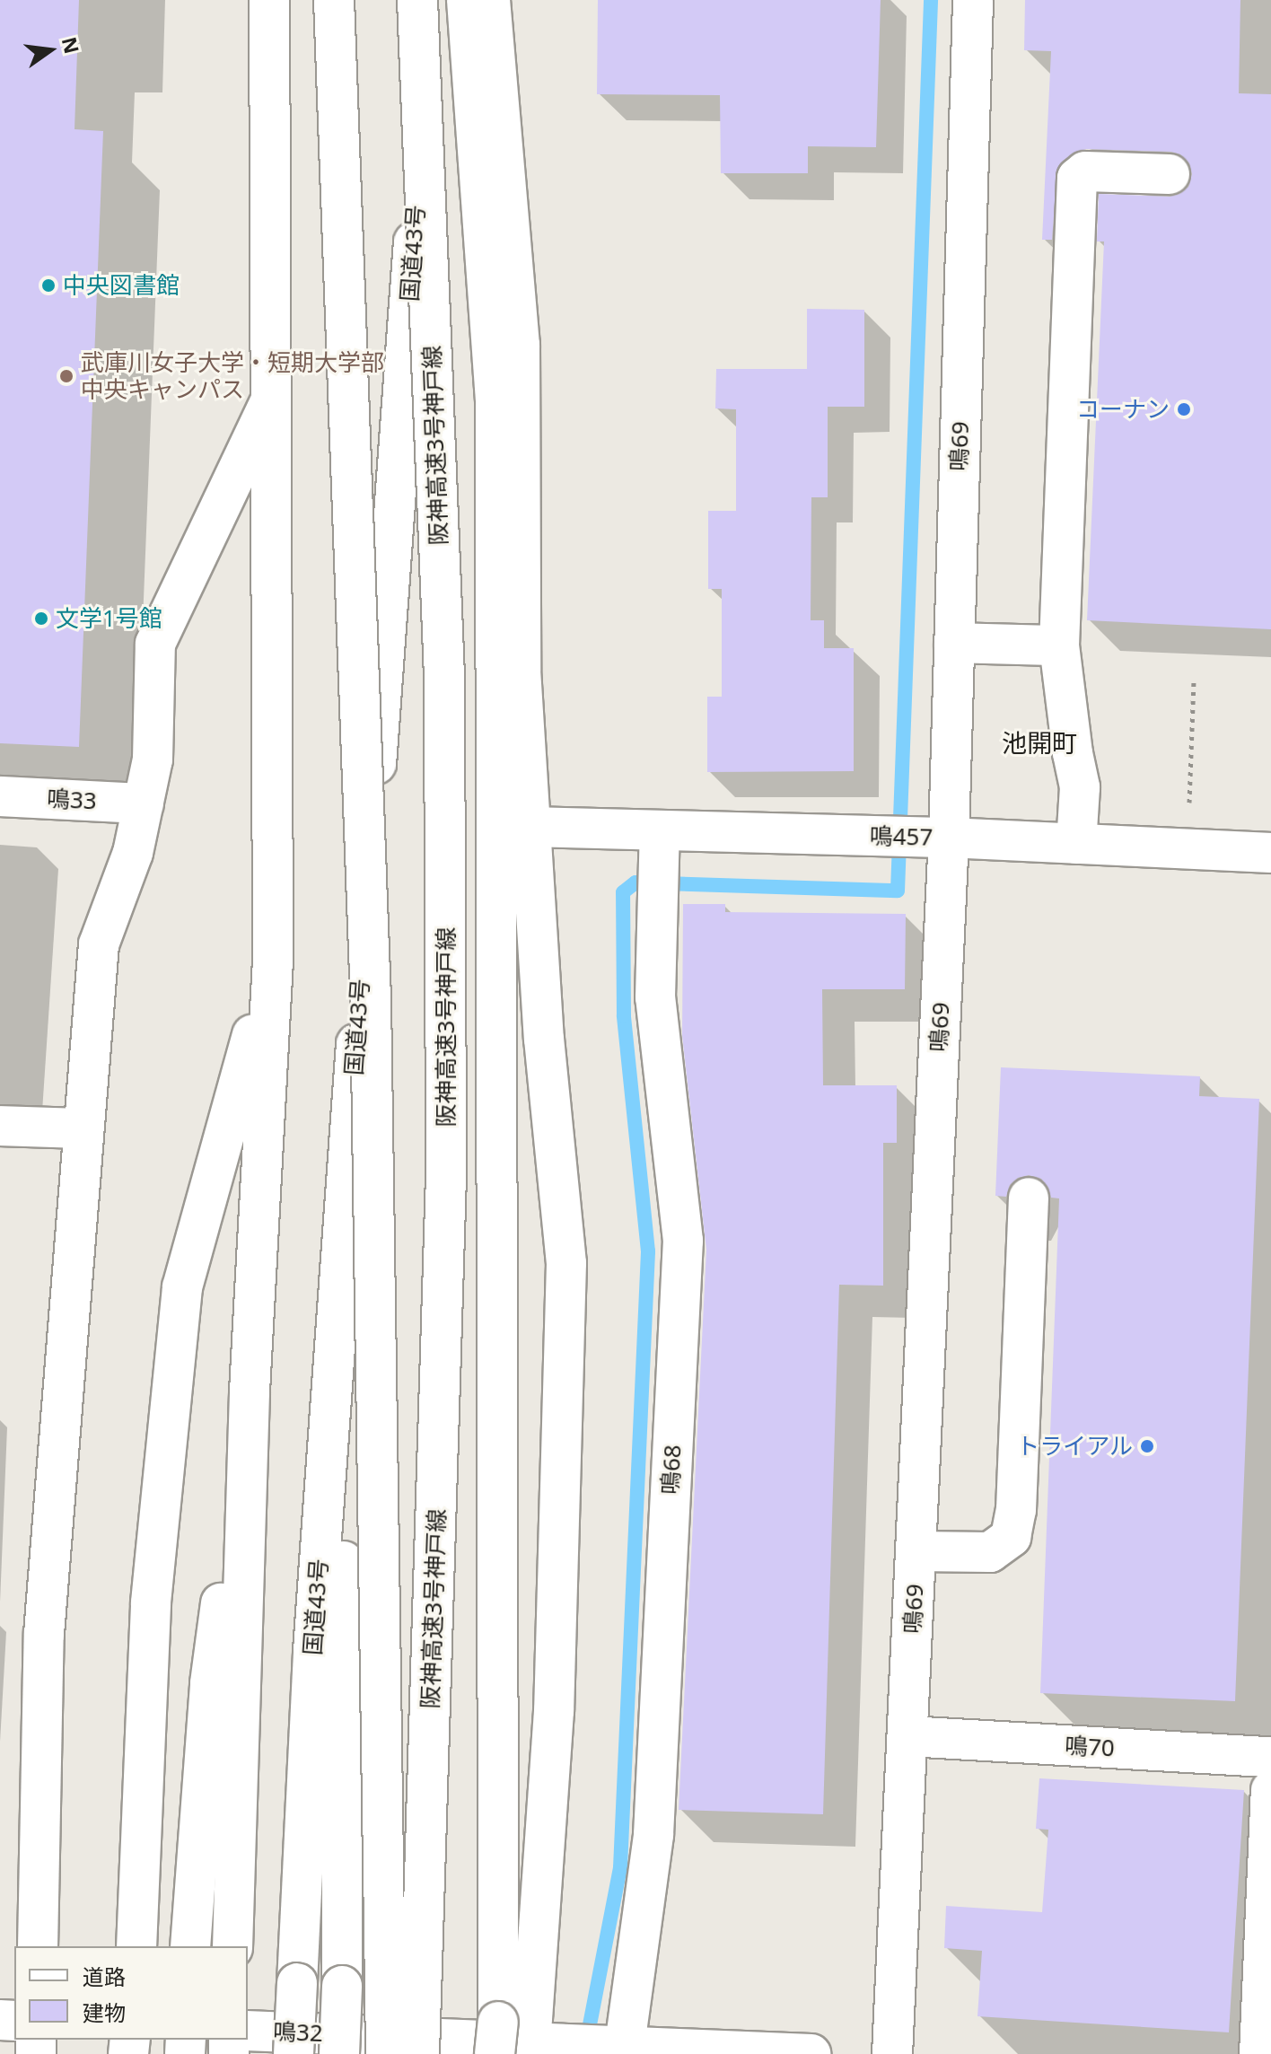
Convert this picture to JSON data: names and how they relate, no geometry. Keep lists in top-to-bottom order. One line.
{"streets":{"main road":["国道43号","阪神高速3号神戸線","鳴69","鳴33","鳴457","鳴68","鳴70","鳴32"]},"crossings":[["鳴69","鳴457"],["鳴69","鳴70"],["鳴457","鳴68"],["鳴68","鳴32"]],"districts":["池開町"],"places":["中央図書館","武庫川女子大学・短期大学部 中央キャンパス","コーナン","文学1号館","トライアル"],"legend":["道路","建物"],"north":"right"}
